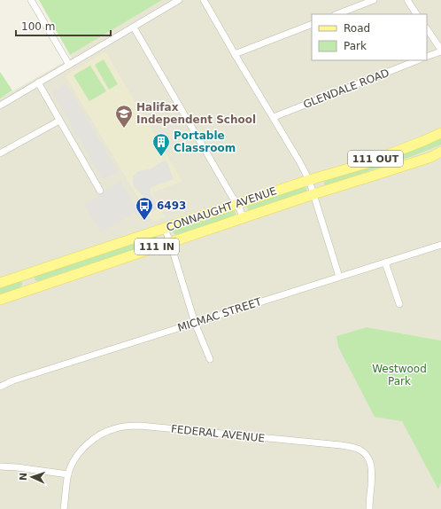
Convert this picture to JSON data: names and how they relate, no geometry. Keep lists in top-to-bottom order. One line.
{"streets":{"main road":["111 OUT","CONNAUGHT AVENUE","111 IN"],"street":["GLENDALE ROAD","MICMAC STREET","FEDERAL AVENUE"]},"parks":["Westwood Park"],"places":{"school or university":["Halifax Independent School"],"building":["Portable Classroom"],"bus stop":["6493"]},"legend":["Road","Park"],"scale_bar":"100 m","north":"left"}
